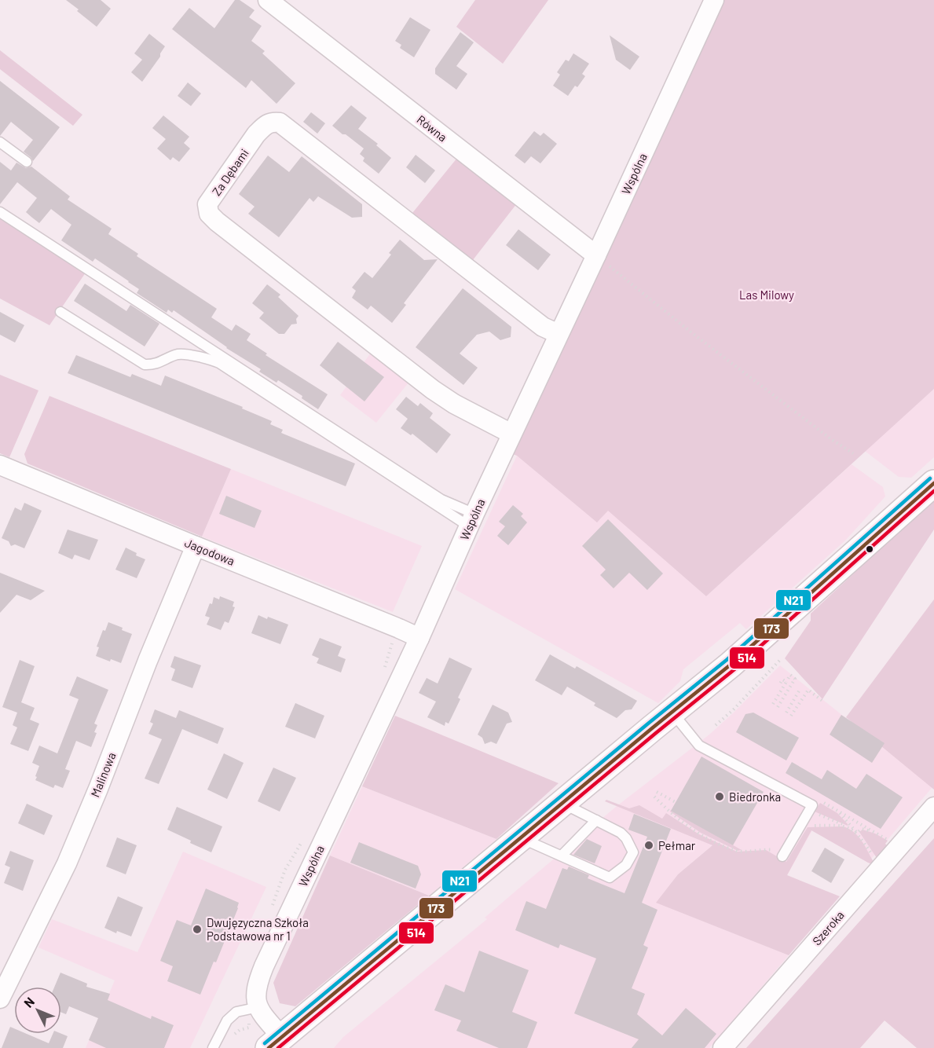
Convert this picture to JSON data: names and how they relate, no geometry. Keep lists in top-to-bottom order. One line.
{"streets":{"street":["Równa","Za Dębami","Wspólna","Jagodowa","Malinowa","Szeroka"]},"crossings":[["Równa","Wspólna"],["Za Dębami","Wspólna"],["Wspólna","Jagodowa"],["Jagodowa","Malinowa"]],"parks":["Las Milowy"],"places":["Biedronka","Pełmar","Dwujęzyczna Szkoła Podstawowa nr 1"],"lines":["transit line N21","transit line 173","transit line 514"],"north":"top left"}
